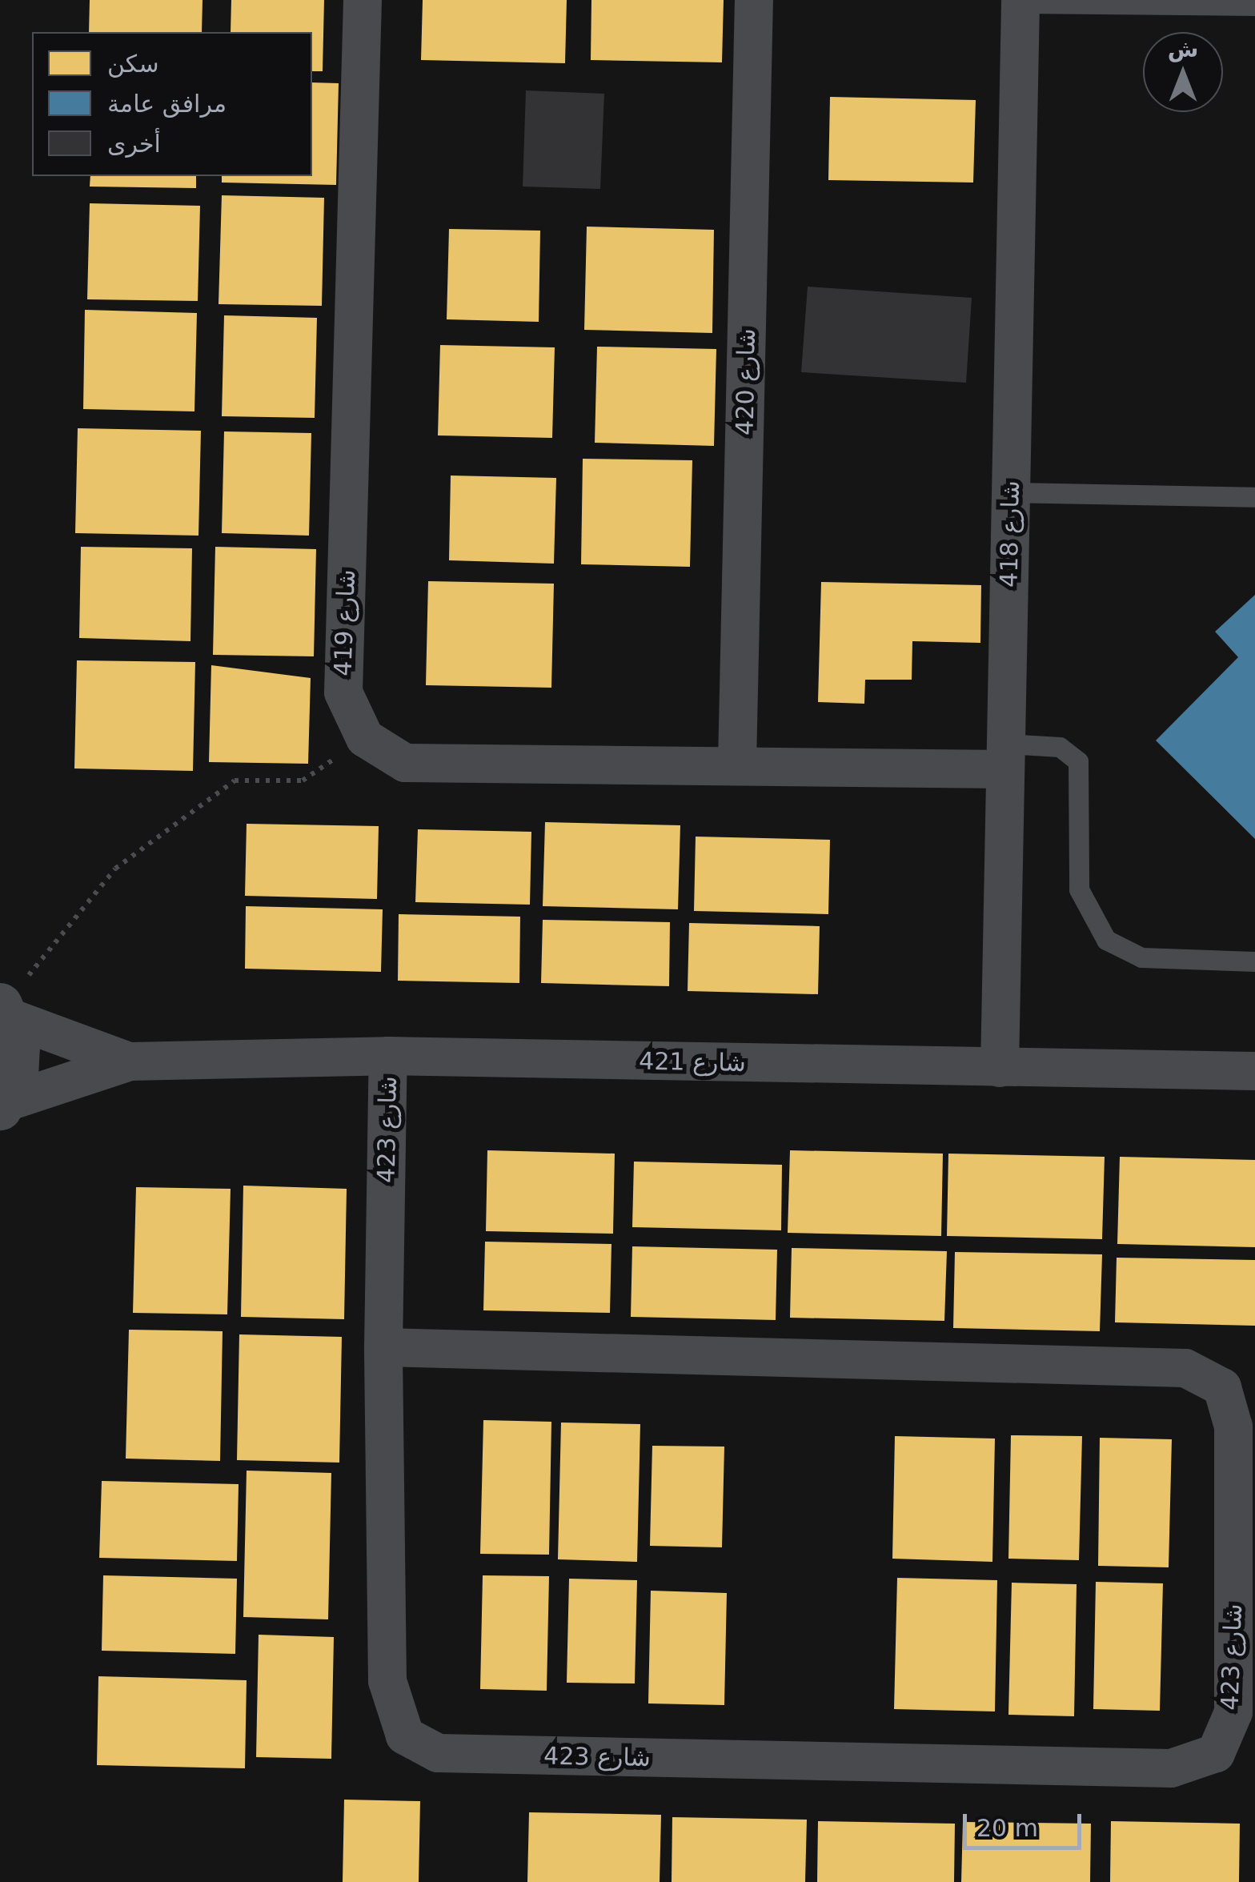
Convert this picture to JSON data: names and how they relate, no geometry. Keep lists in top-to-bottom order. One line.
{"streets":{"street":["شارع 420","شارع 418","شارع 419","شارع 421","شارع 423"]},"crossings":[["شارع 418","شارع 421"],["شارع 421","شارع 423"]],"legend":["سكن","مرافق عامة","أخرى"],"scale_bar":"20 m","north":"top"}
